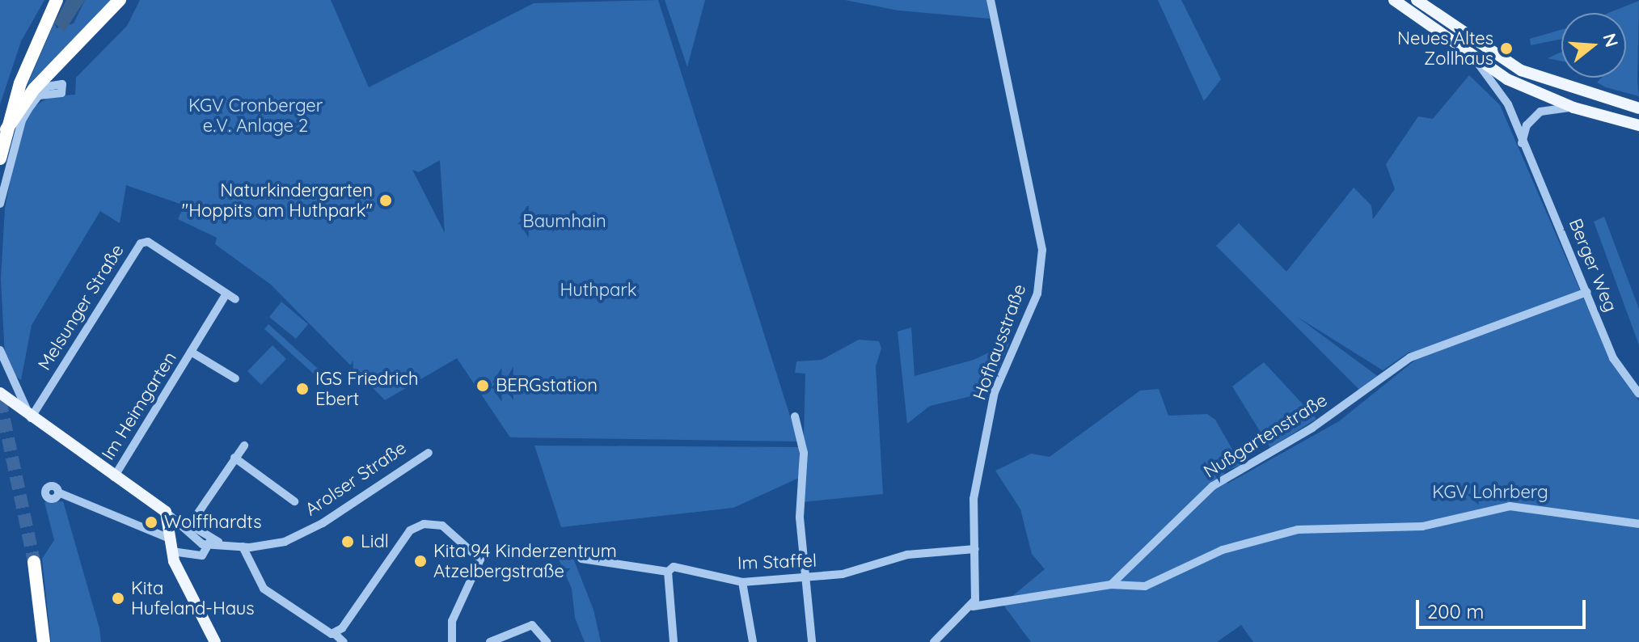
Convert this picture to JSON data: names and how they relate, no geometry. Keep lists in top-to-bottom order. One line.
{"streets":{"street":["Berger Weg","Melsunger Straße","Hofhausstraße","Im Heimgarten","Nußgartenstraße","Arolser Straße","Im Staffel"]},"crossings":[["Berger Weg","Nußgartenstraße"],["Melsunger Straße","Im Heimgarten"],["Hofhausstraße","Im Staffel"]],"parks":["KGV Cronberger e.V. Anlage 2","Baumhain","Huthpark","KGV Lohrberg"],"places":["Neues Altes Zollhaus","Naturkindergarten \"Hoppits am Huthpark\"","BERGstation","IGS Friedrich Ebert","Wolffhardts","Lidl","Kita 94 Kinderzentrum Atzelbergstraße","Kita Hufeland-Haus"],"scale_bar":"200 m","north":"right"}
